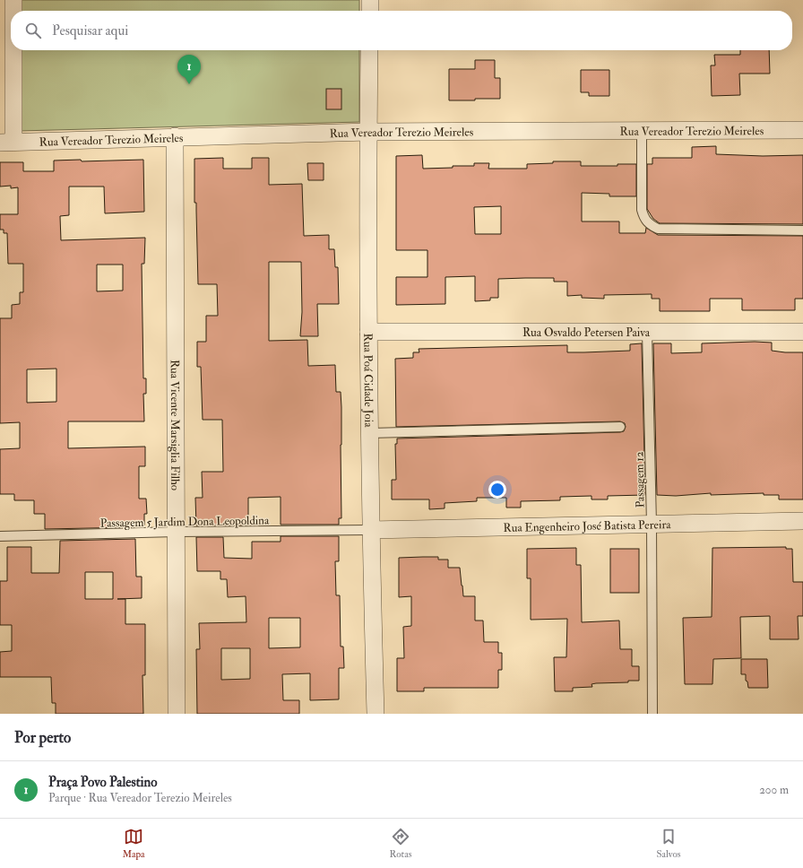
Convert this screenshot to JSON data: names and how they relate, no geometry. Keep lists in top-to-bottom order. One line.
{"streets":{"street":["Rua Vereador Terezio Meireles","Rua Osvaldo Petersen Paiva","Rua Poá Cidade Joia","Rua Vicente Marsiglia Filho","Rua Engenheiro José Batista Pereira"],"lane":["Passagem 12","Passagem 5 Jardim Dona Leopoldina"]},"crossings":[["Rua Vereador Terezio Meireles","Rua Poá Cidade Joia"],["Rua Vereador Terezio Meireles","Rua Vicente Marsiglia Filho"],["Rua Osvaldo Petersen Paiva","Rua Poá Cidade Joia"],["Rua Osvaldo Petersen Paiva","Passagem 12"],["Rua Poá Cidade Joia","Passagem 5 Jardim Dona Leopoldina"],["Rua Poá Cidade Joia","Rua Engenheiro José Batista Pereira"],["Rua Vicente Marsiglia Filho","Passagem 5 Jardim Dona Leopoldina"],["Passagem 12","Rua Engenheiro José Batista Pereira"],["Passagem 5 Jardim Dona Leopoldina","Rua Engenheiro José Batista Pereira"]],"page":{"search":"Pesquisar aqui","pins":"1","heading":"Por perto","list":[{"mark":"1","name":"Praça Povo Palestino","note":"Parque · Rua Vereador Terezio Meireles","value":"200 m"}],"nav":["Mapa","Rotas","Salvos"]}}
